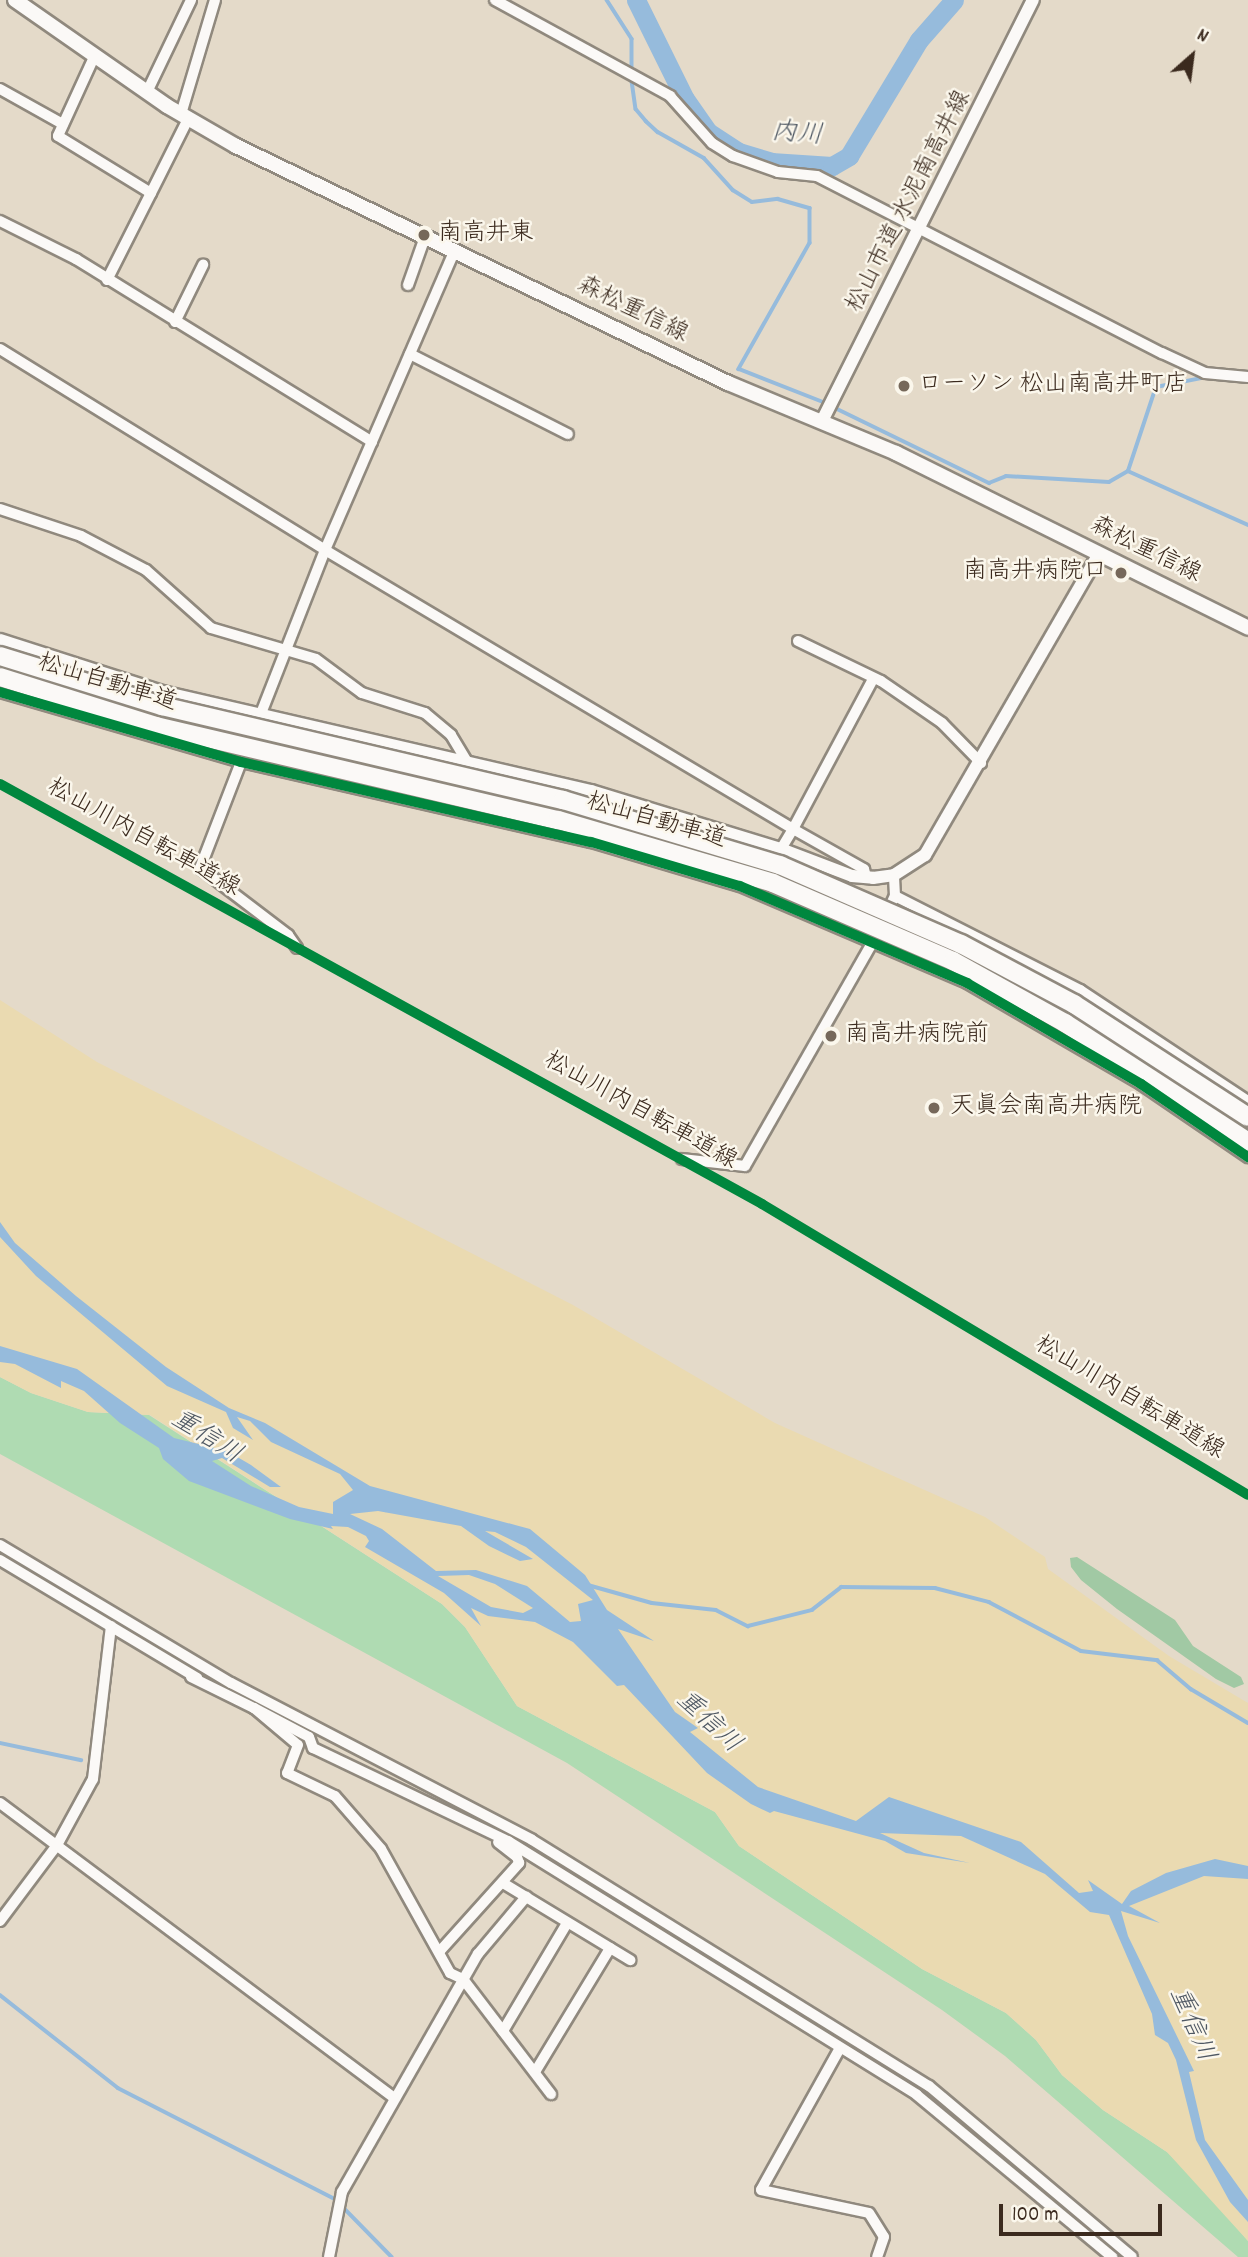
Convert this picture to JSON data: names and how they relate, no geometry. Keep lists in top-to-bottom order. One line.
{"streets":{"highway":["松山自動車道"],"main road":["森松重信線"],"street":["松山市道 水泥南高井線"],"cycle path":["松山川内自転車道線"]},"crossings":[["松山市道 水泥南高井線","森松重信線"]],"water":["内川","重信川"],"places":["南高井東","ローソン 松山南高井町店","南高井病院口","南高井病院前","天眞会南高井病院"],"scale_bar":"100 m","north":"top right"}
